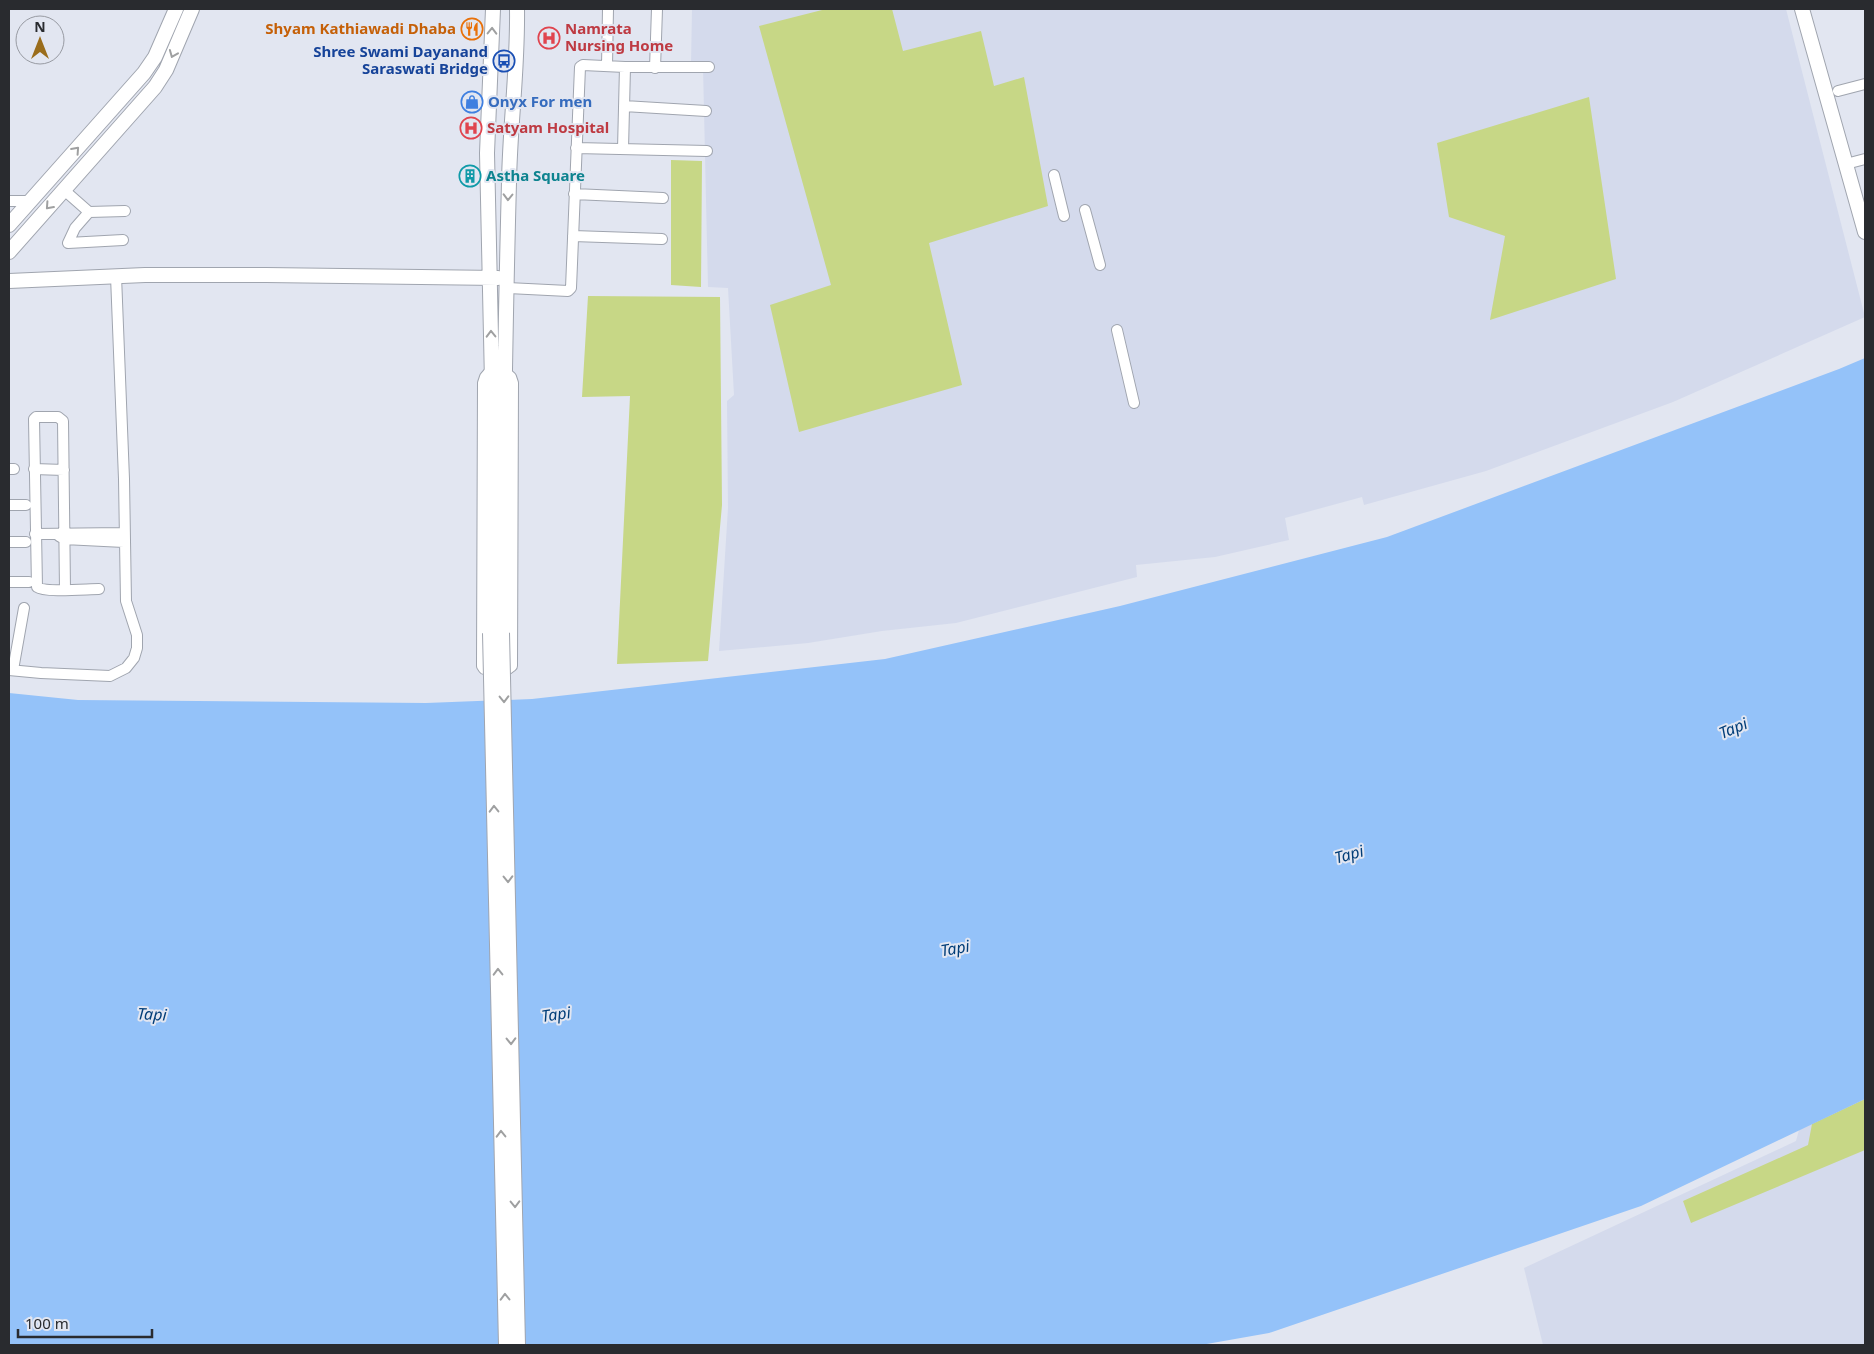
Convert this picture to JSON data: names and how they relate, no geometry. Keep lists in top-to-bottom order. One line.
{"water":["Tapi"],"places":{"restaurant":["Shyam Kathiawadi Dhaba"],"hospital":["Namrata Nursing Home","Satyam Hospital"],"bus stop":["Shree Swami Dayanand Saraswati Bridge"],"shop":["Onyx For men"],"building":["Astha Square"]},"scale_bar":"100 m","north":"top"}
